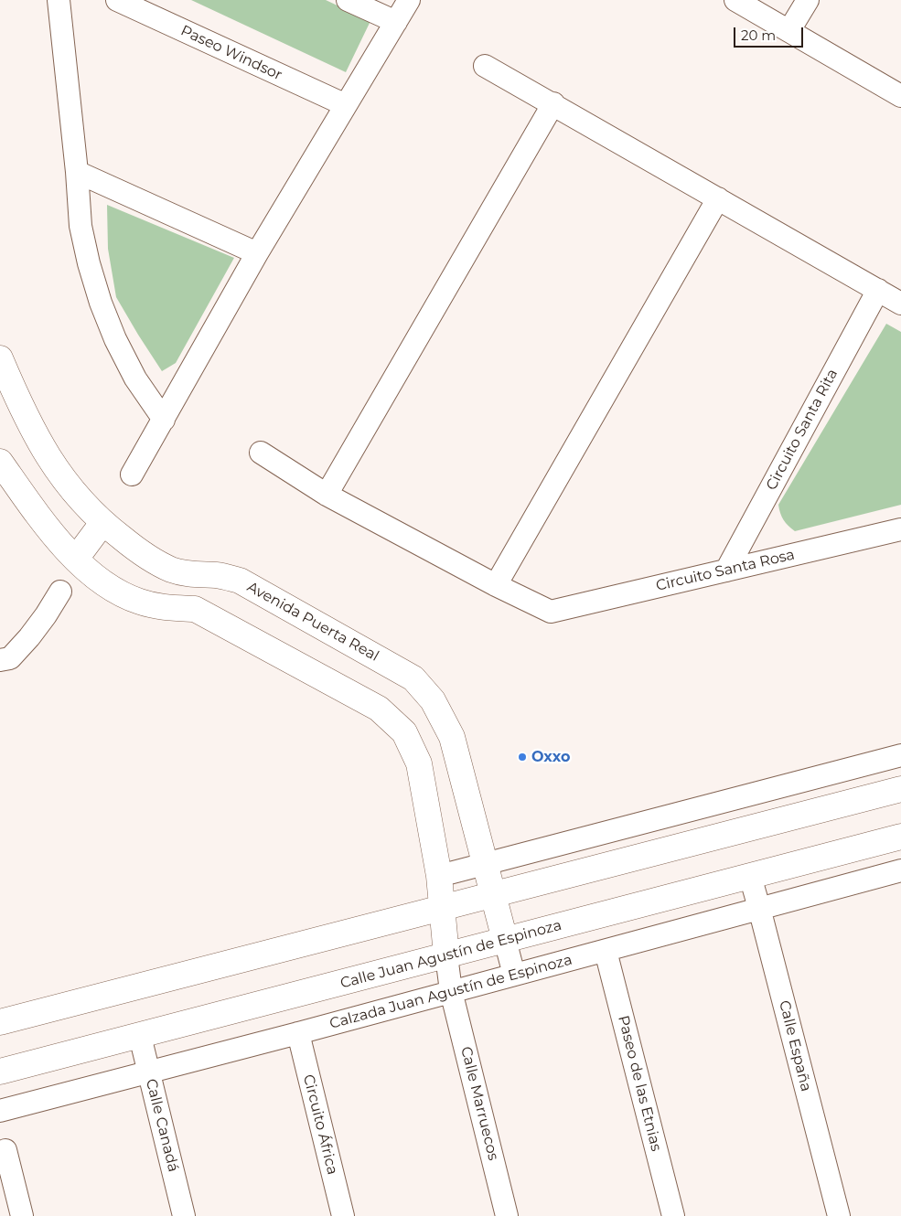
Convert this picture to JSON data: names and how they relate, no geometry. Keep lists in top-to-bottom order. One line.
{"streets":{"main road":["Avenida Puerta Real","Calle Juan Agustín de Espinoza"],"street":["Paseo Windsor","Circuito Santa Rita","Circuito Santa Rosa","Calzada Juan Agustín de Espinoza","Calle España","Paseo de las Etnias","Calle Marruecos","Circuito África","Calle Canadá"]},"crossings":[["Circuito Santa Rita","Circuito Santa Rosa"],["Avenida Puerta Real","Calle Juan Agustín de Espinoza"],["Avenida Puerta Real","Calzada Juan Agustín de Espinoza"],["Calle Juan Agustín de Espinoza","Calle España"],["Calle Juan Agustín de Espinoza","Calle Marruecos"],["Calle Juan Agustín de Espinoza","Calle Canadá"],["Calzada Juan Agustín de Espinoza","Calle España"],["Calzada Juan Agustín de Espinoza","Paseo de las Etnias"],["Calzada Juan Agustín de Espinoza","Calle Marruecos"],["Calzada Juan Agustín de Espinoza","Circuito África"],["Calzada Juan Agustín de Espinoza","Calle Canadá"]],"places":["Oxxo"],"scale_bar":"20 m"}
